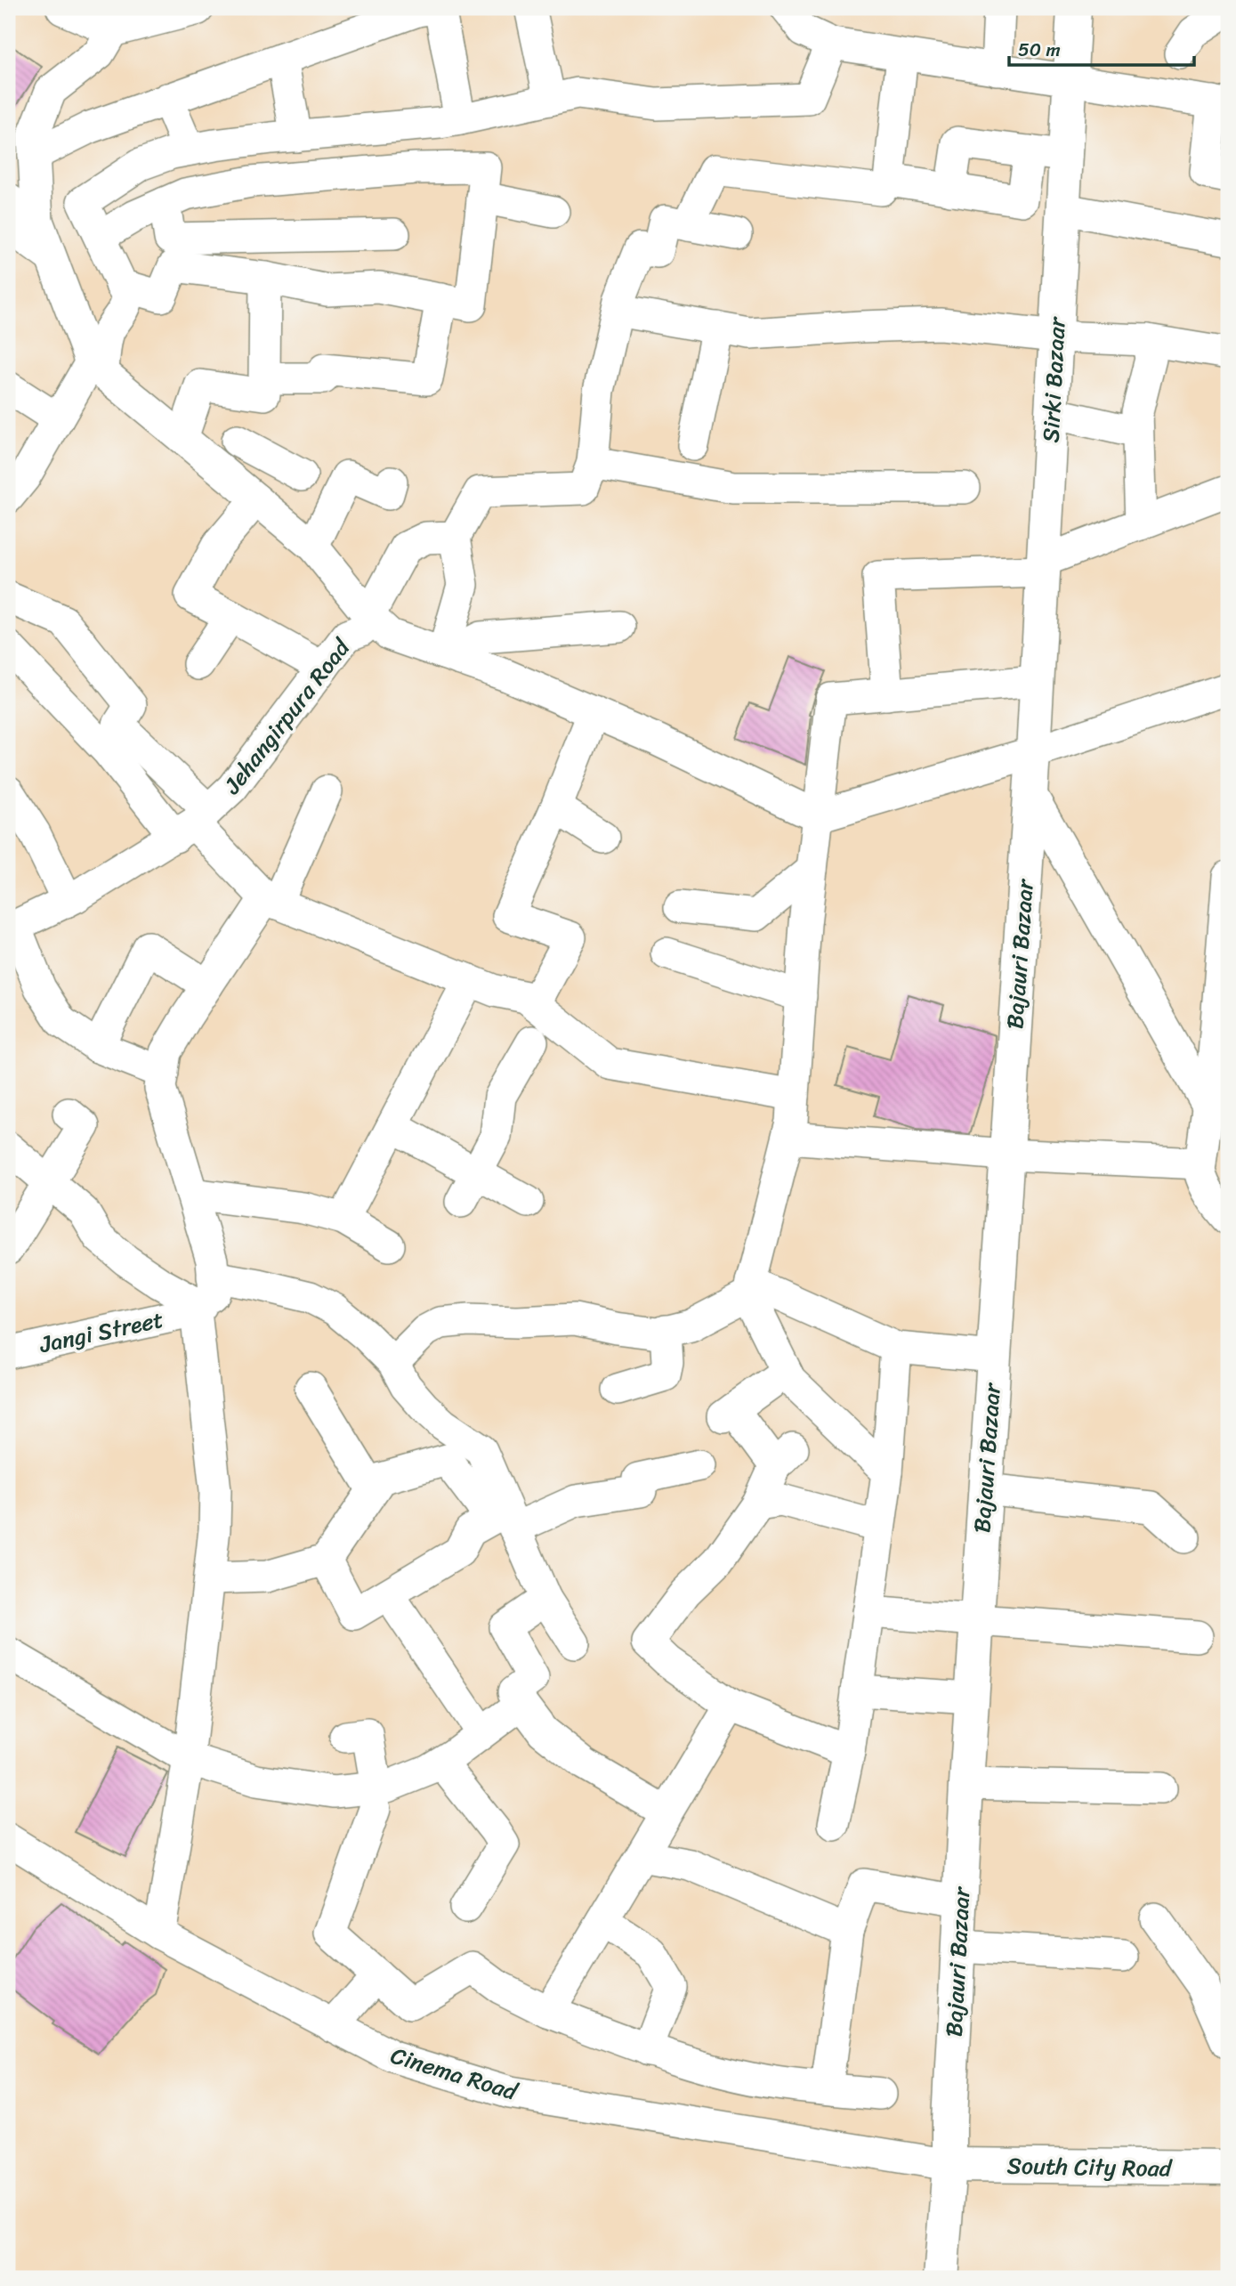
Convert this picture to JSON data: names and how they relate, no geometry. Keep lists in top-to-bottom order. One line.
{"streets":{"main road":["Sirki Bazaar","Bajauri Bazaar","South City Road"],"street":["Jehangirpura Road","Jangi Street","Cinema Road"]},"crossings":[["Sirki Bazaar","Bajauri Bazaar"],["Bajauri Bazaar","Cinema Road"],["Bajauri Bazaar","South City Road"],["Cinema Road","South City Road"]],"scale_bar":"50 m"}
